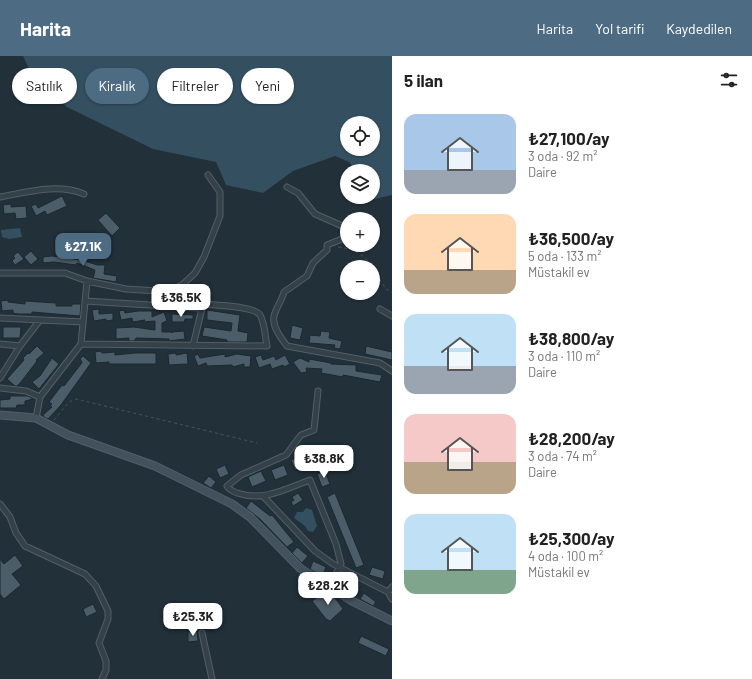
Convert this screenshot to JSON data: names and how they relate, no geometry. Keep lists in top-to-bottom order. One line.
{"page":{"header":"Harita","nav":["Harita","Yol tarifi","Kaydedilen"],"heading":"5 ilan","chip":["Satılık","Kiralık","Filtreler","Yeni"],"list":[{"name":"₺27,100/ay","note":"3 oda · 92 m² · Daire"},{"name":"₺36,500/ay","note":"5 oda · 133 m² · Müstakil ev"},{"name":"₺38,800/ay","note":"3 oda · 110 m² · Daire"},{"name":"₺28,200/ay","note":"3 oda · 74 m² · Daire"},{"name":"₺25,300/ay","note":"4 oda · 100 m² · Müstakil ev"}],"map_buttons":["+","−"],"price":["₺27.1K","₺36.5K","₺38.8K","₺28.2K","₺25.3K"]}}
